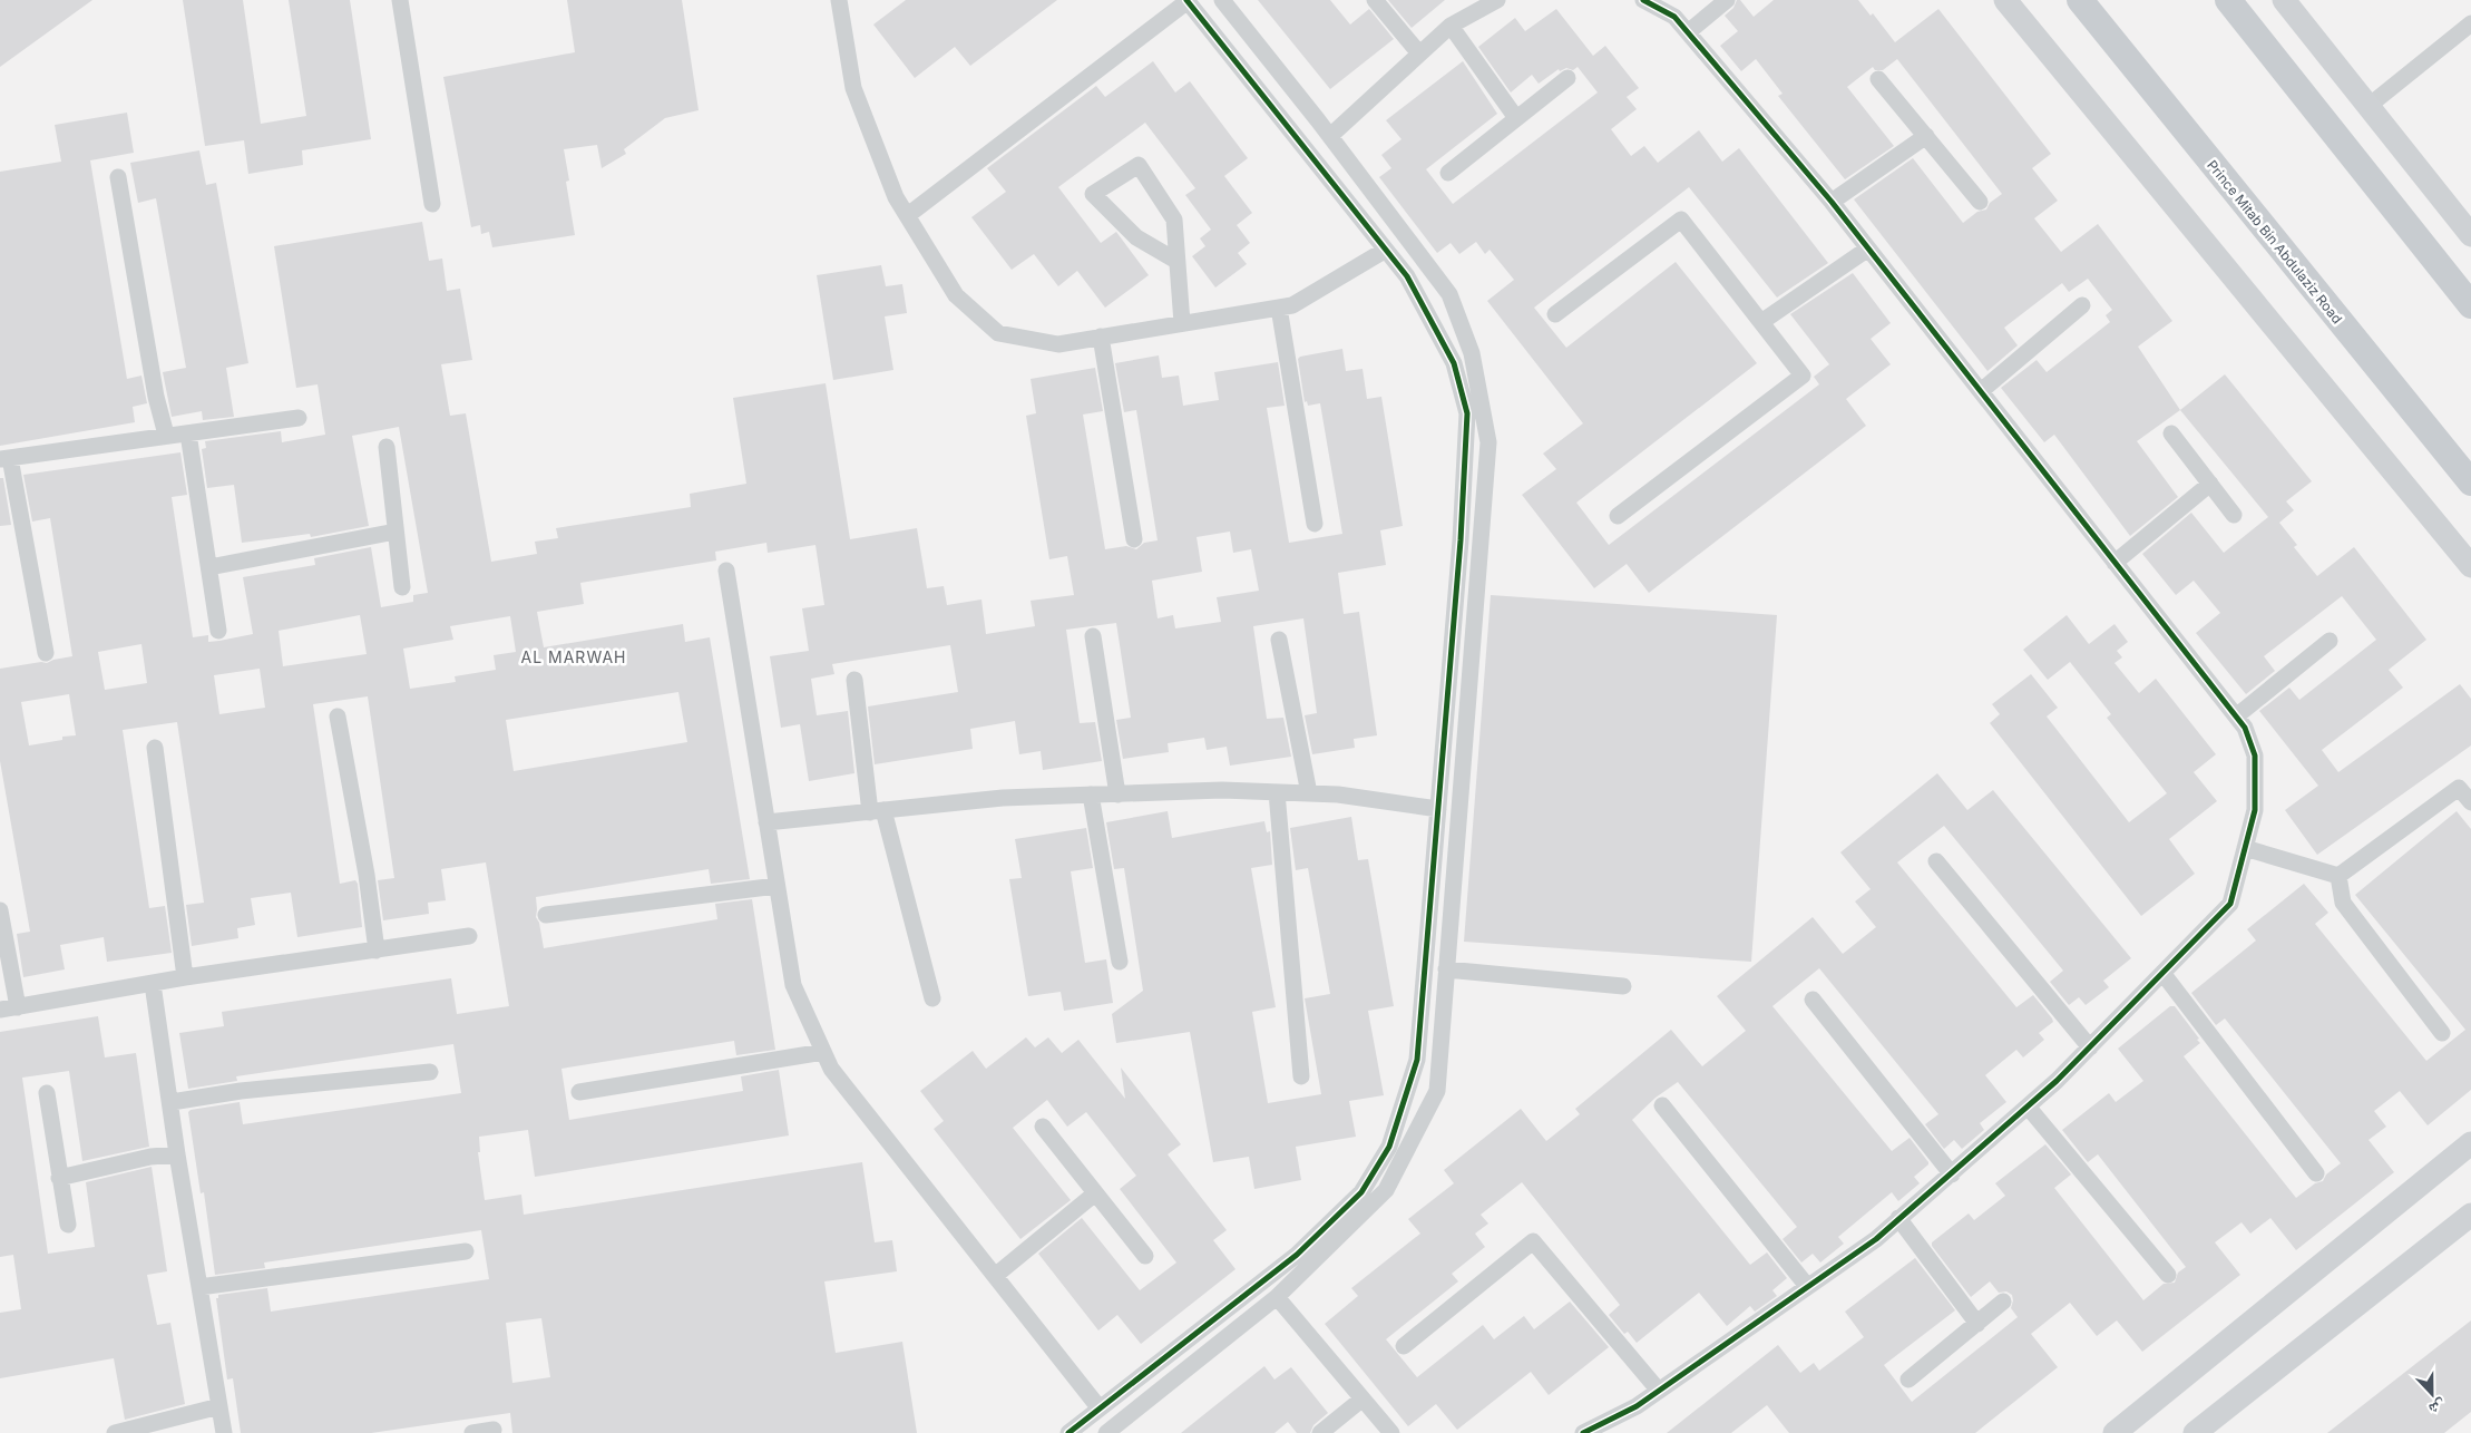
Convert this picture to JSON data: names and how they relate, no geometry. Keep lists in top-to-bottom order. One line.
{"streets":{"main road":["Prince Mitab Bin Abdulaziz Road"]},"districts":["AL MARWAH"],"north":"bottom"}
